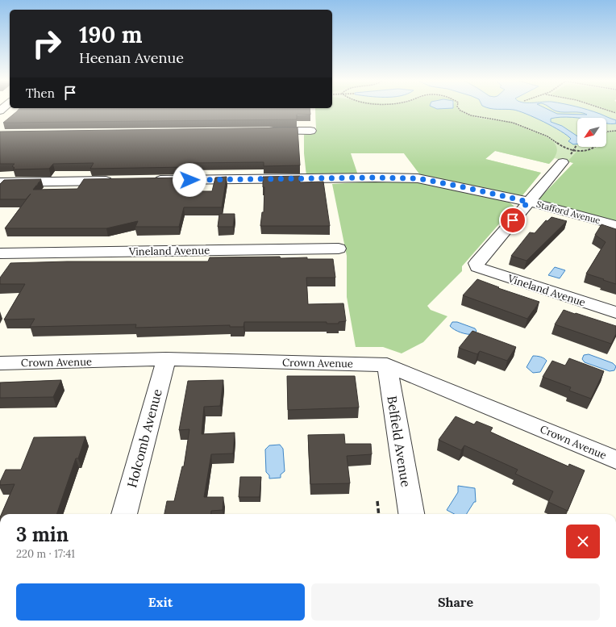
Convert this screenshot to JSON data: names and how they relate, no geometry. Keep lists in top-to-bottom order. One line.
{"streets":{"street":["Stafford Avenue","Vineland Avenue","Crown Avenue","Holcomb Avenue","Belfield Avenue"]},"crossings":[["Stafford Avenue","Vineland Avenue"],["Crown Avenue","Holcomb Avenue"],["Crown Avenue","Belfield Avenue"]],"north":"bottom left","page":{"turn":["190 m","Heenan Avenue"],"then":"Then","heading":["3 min","220 m · 17:41"],"buttons":["Exit","Share"]}}
